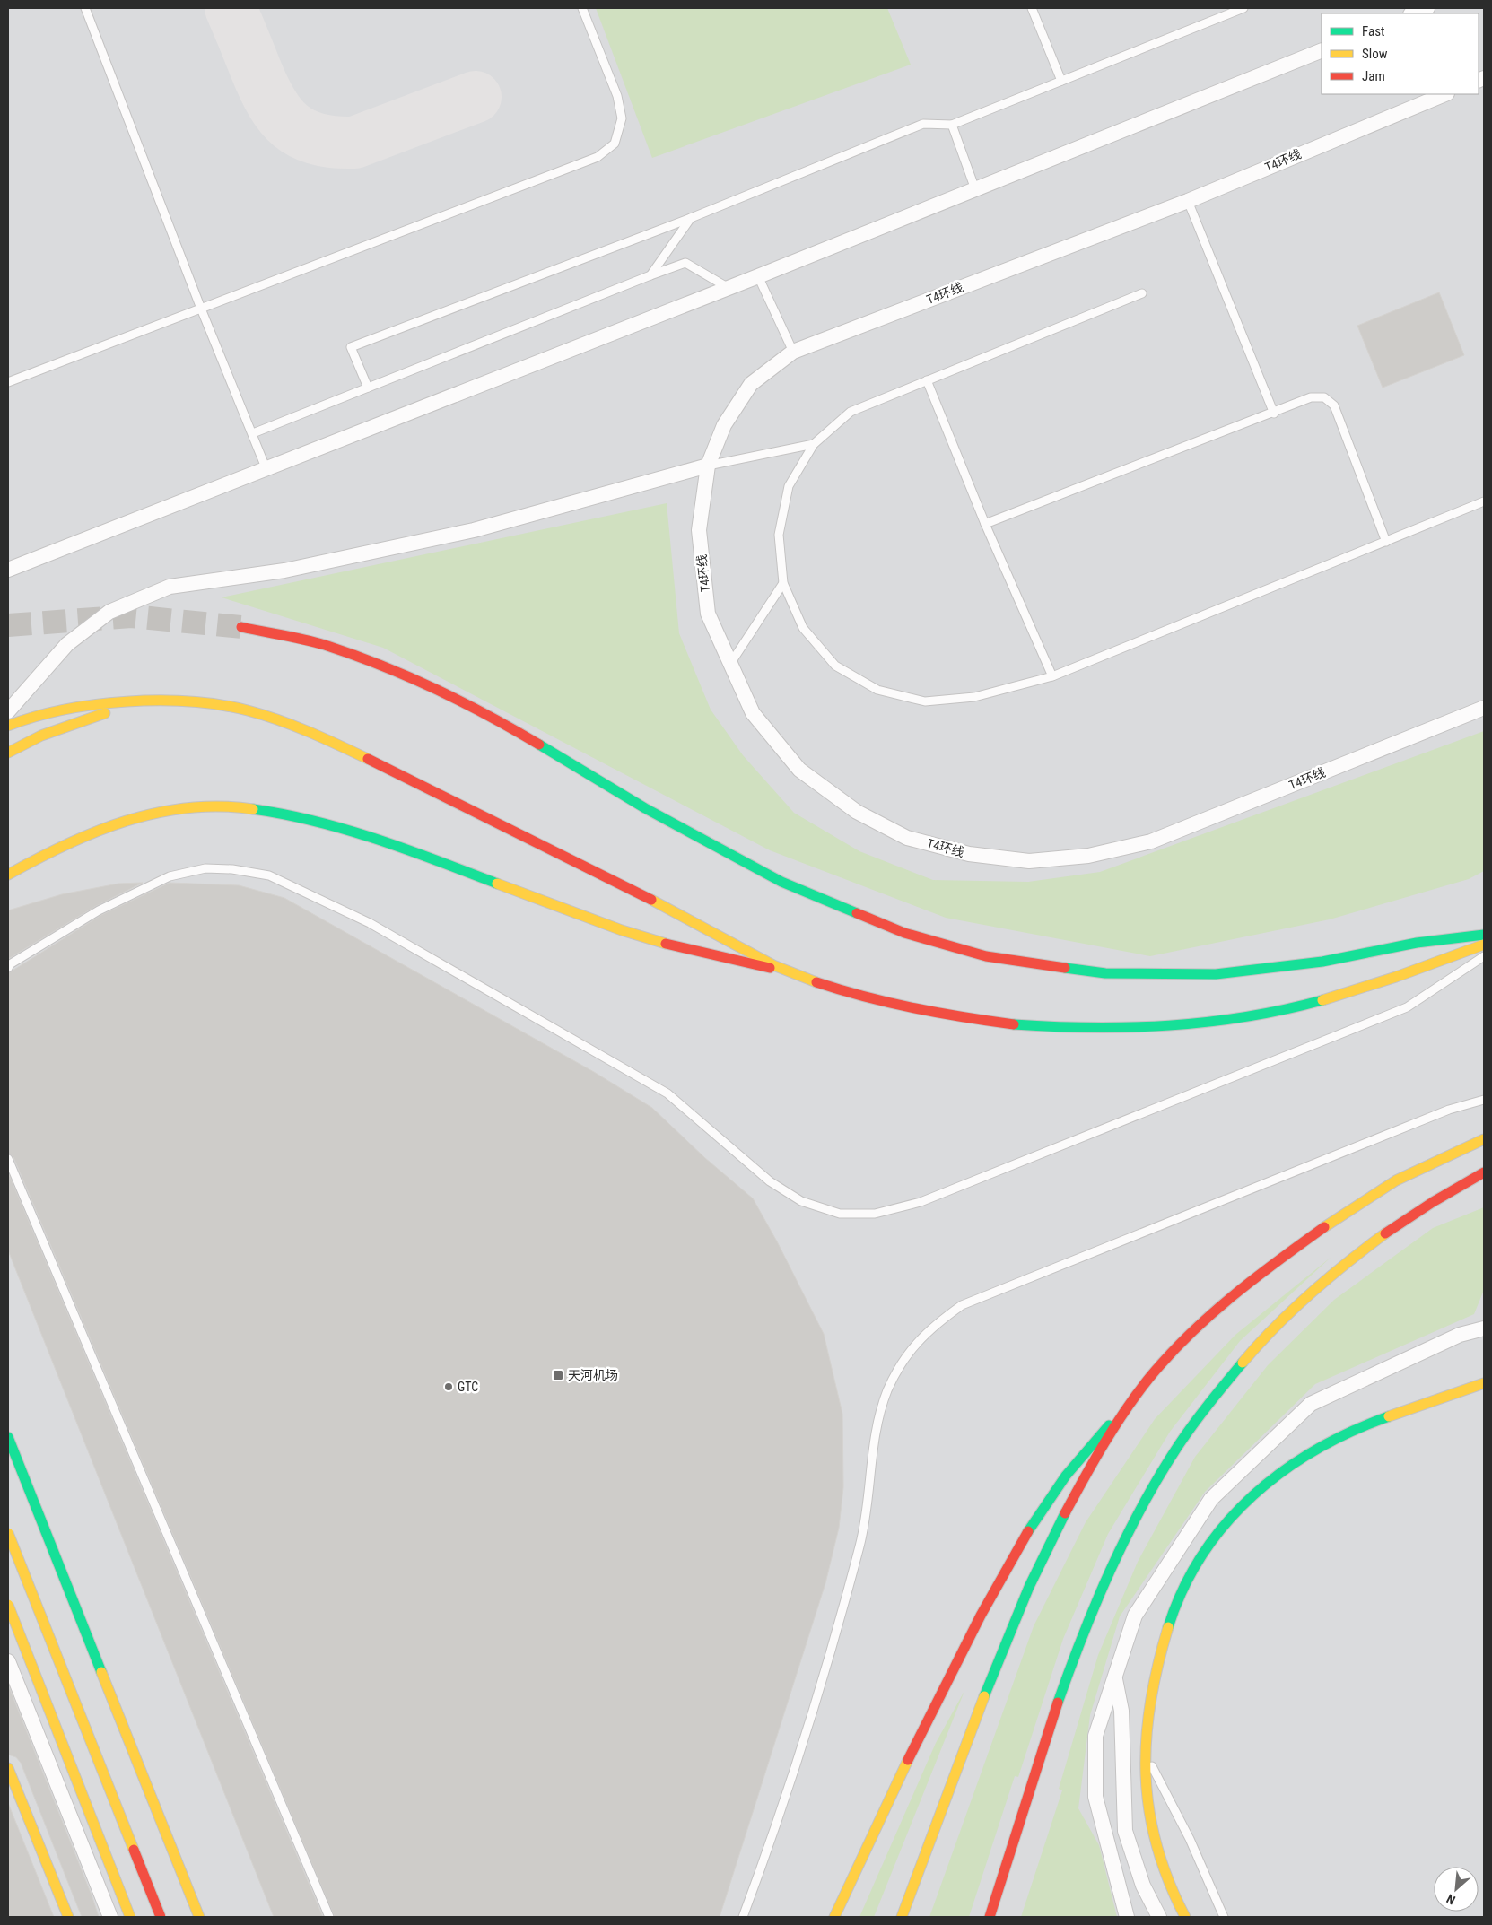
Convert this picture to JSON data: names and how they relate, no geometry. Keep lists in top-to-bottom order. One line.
{"streets":{"street":["T4环线"]},"places":{"transit":["天河机场"],"other":["GTC"]},"legend":["Fast","Slow","Jam"],"north":"bottom left"}
